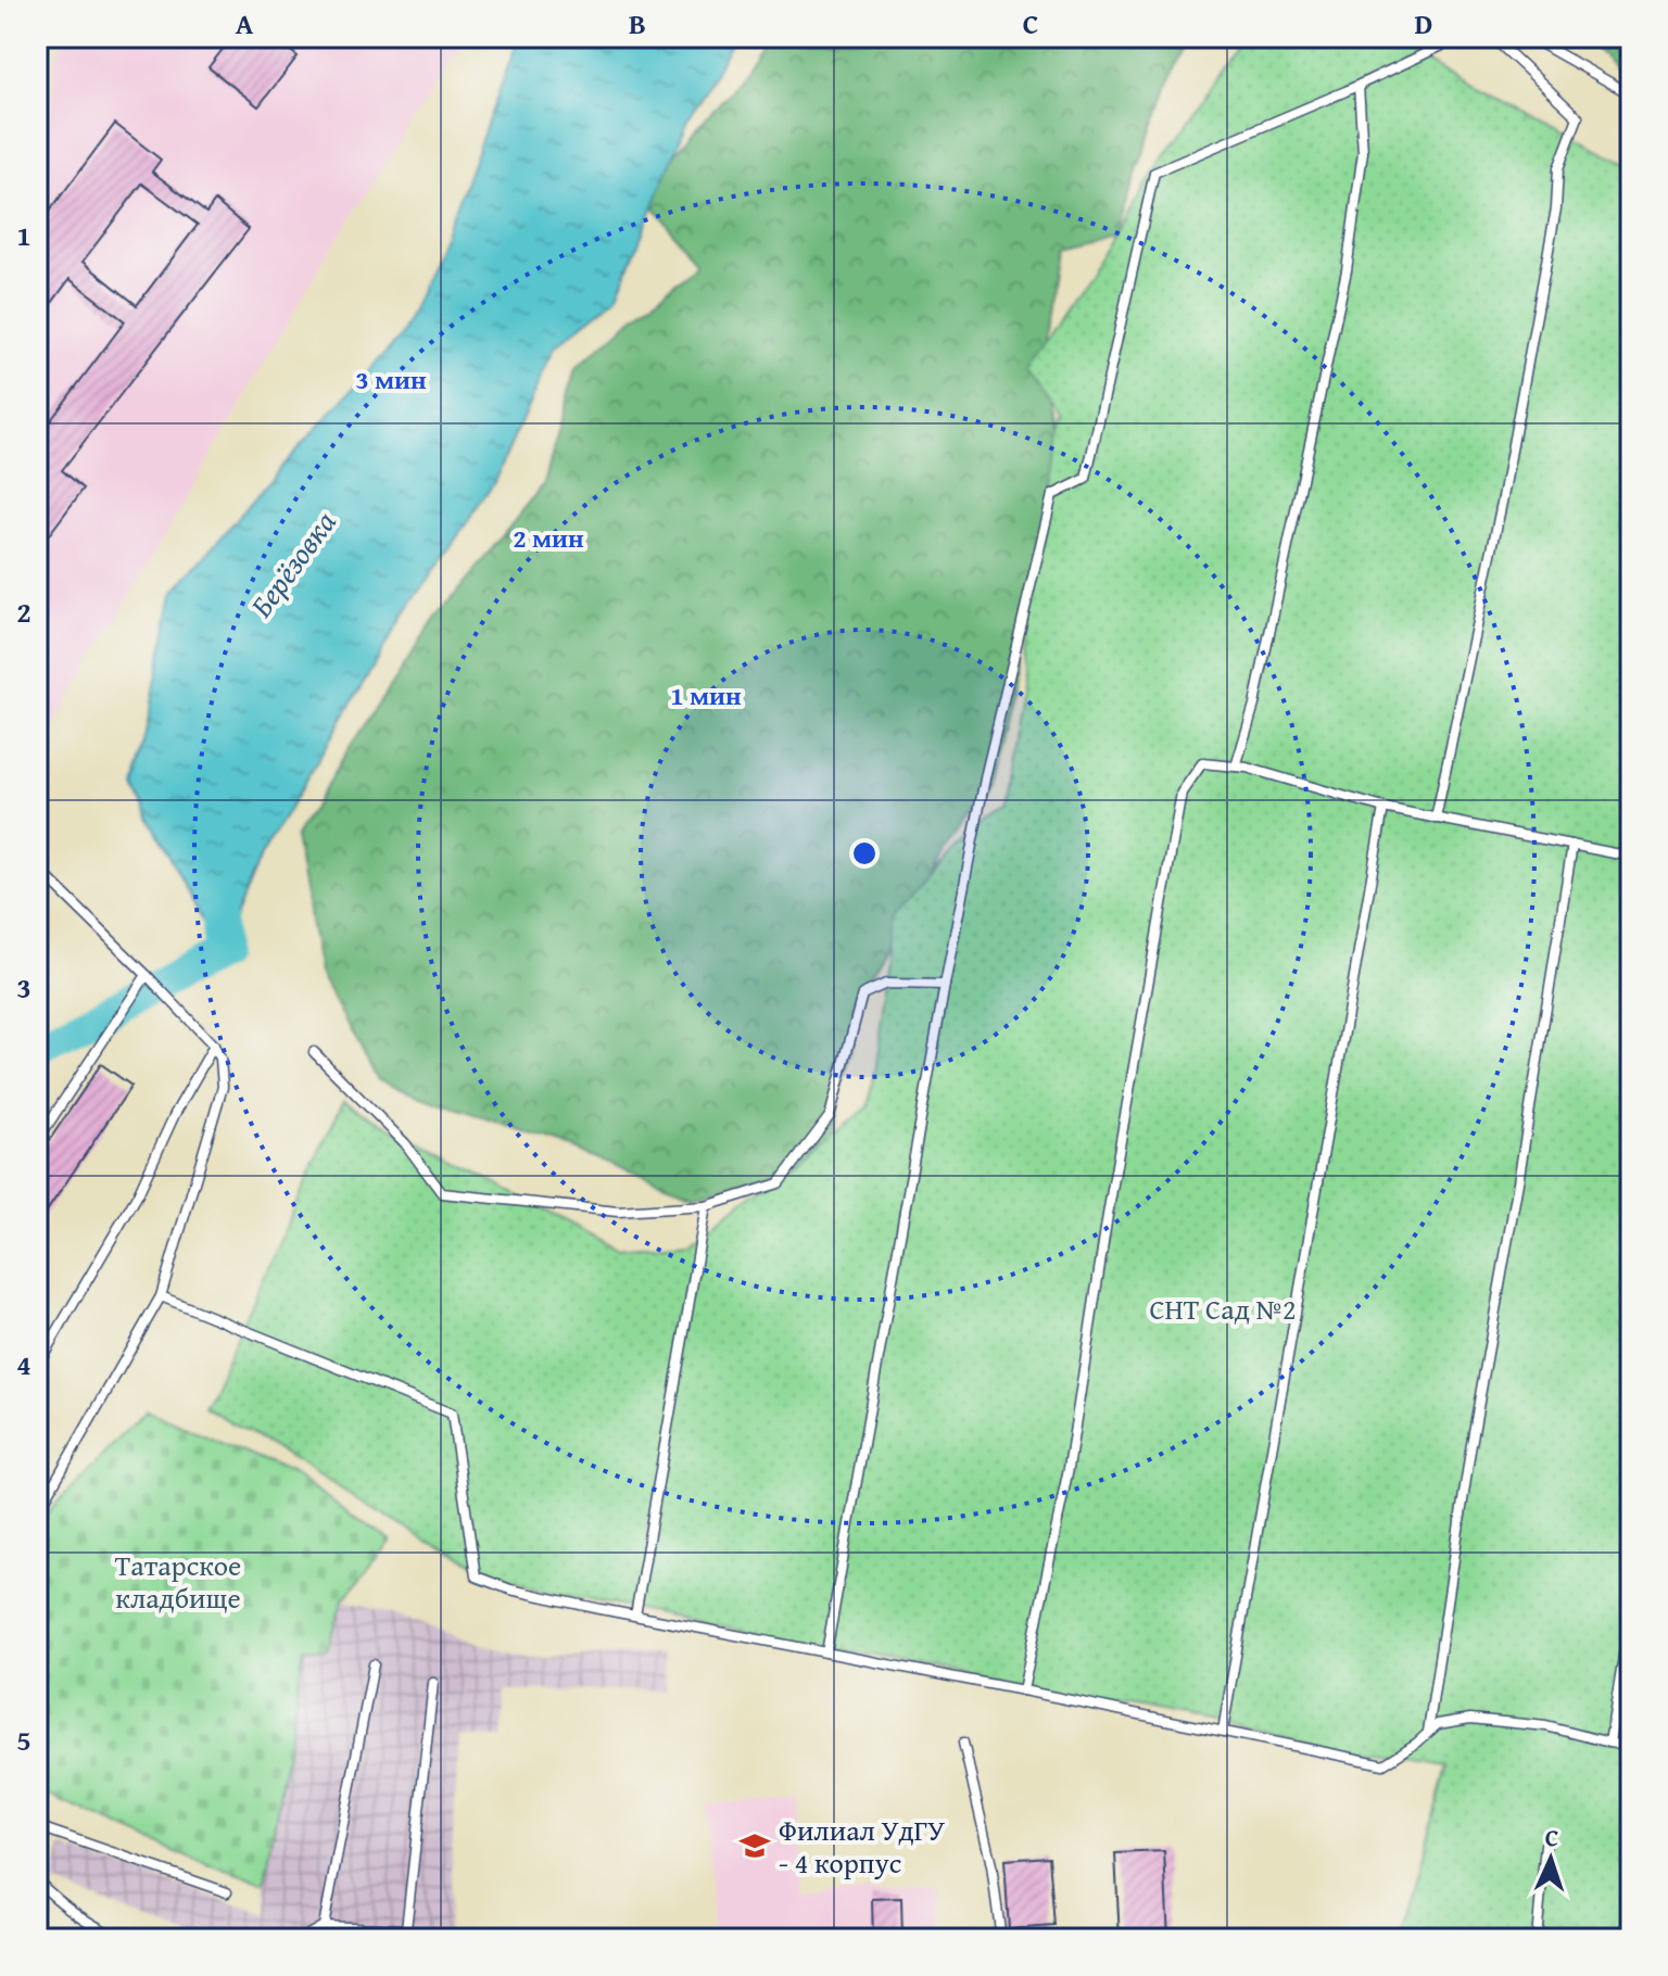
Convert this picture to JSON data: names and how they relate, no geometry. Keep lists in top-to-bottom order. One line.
{"water":["Берёзовка"],"parks":["СНТ Сад №2","Татарское кладбище"],"places":{"school or university":["Филиал УдГУ - 4 корпус"]},"north":"top","grid":{"columns":["A","B","C","D"],"rows":["1","2","3","4","5"]},"rings":["3 мин","2 мин","1 мин"]}
